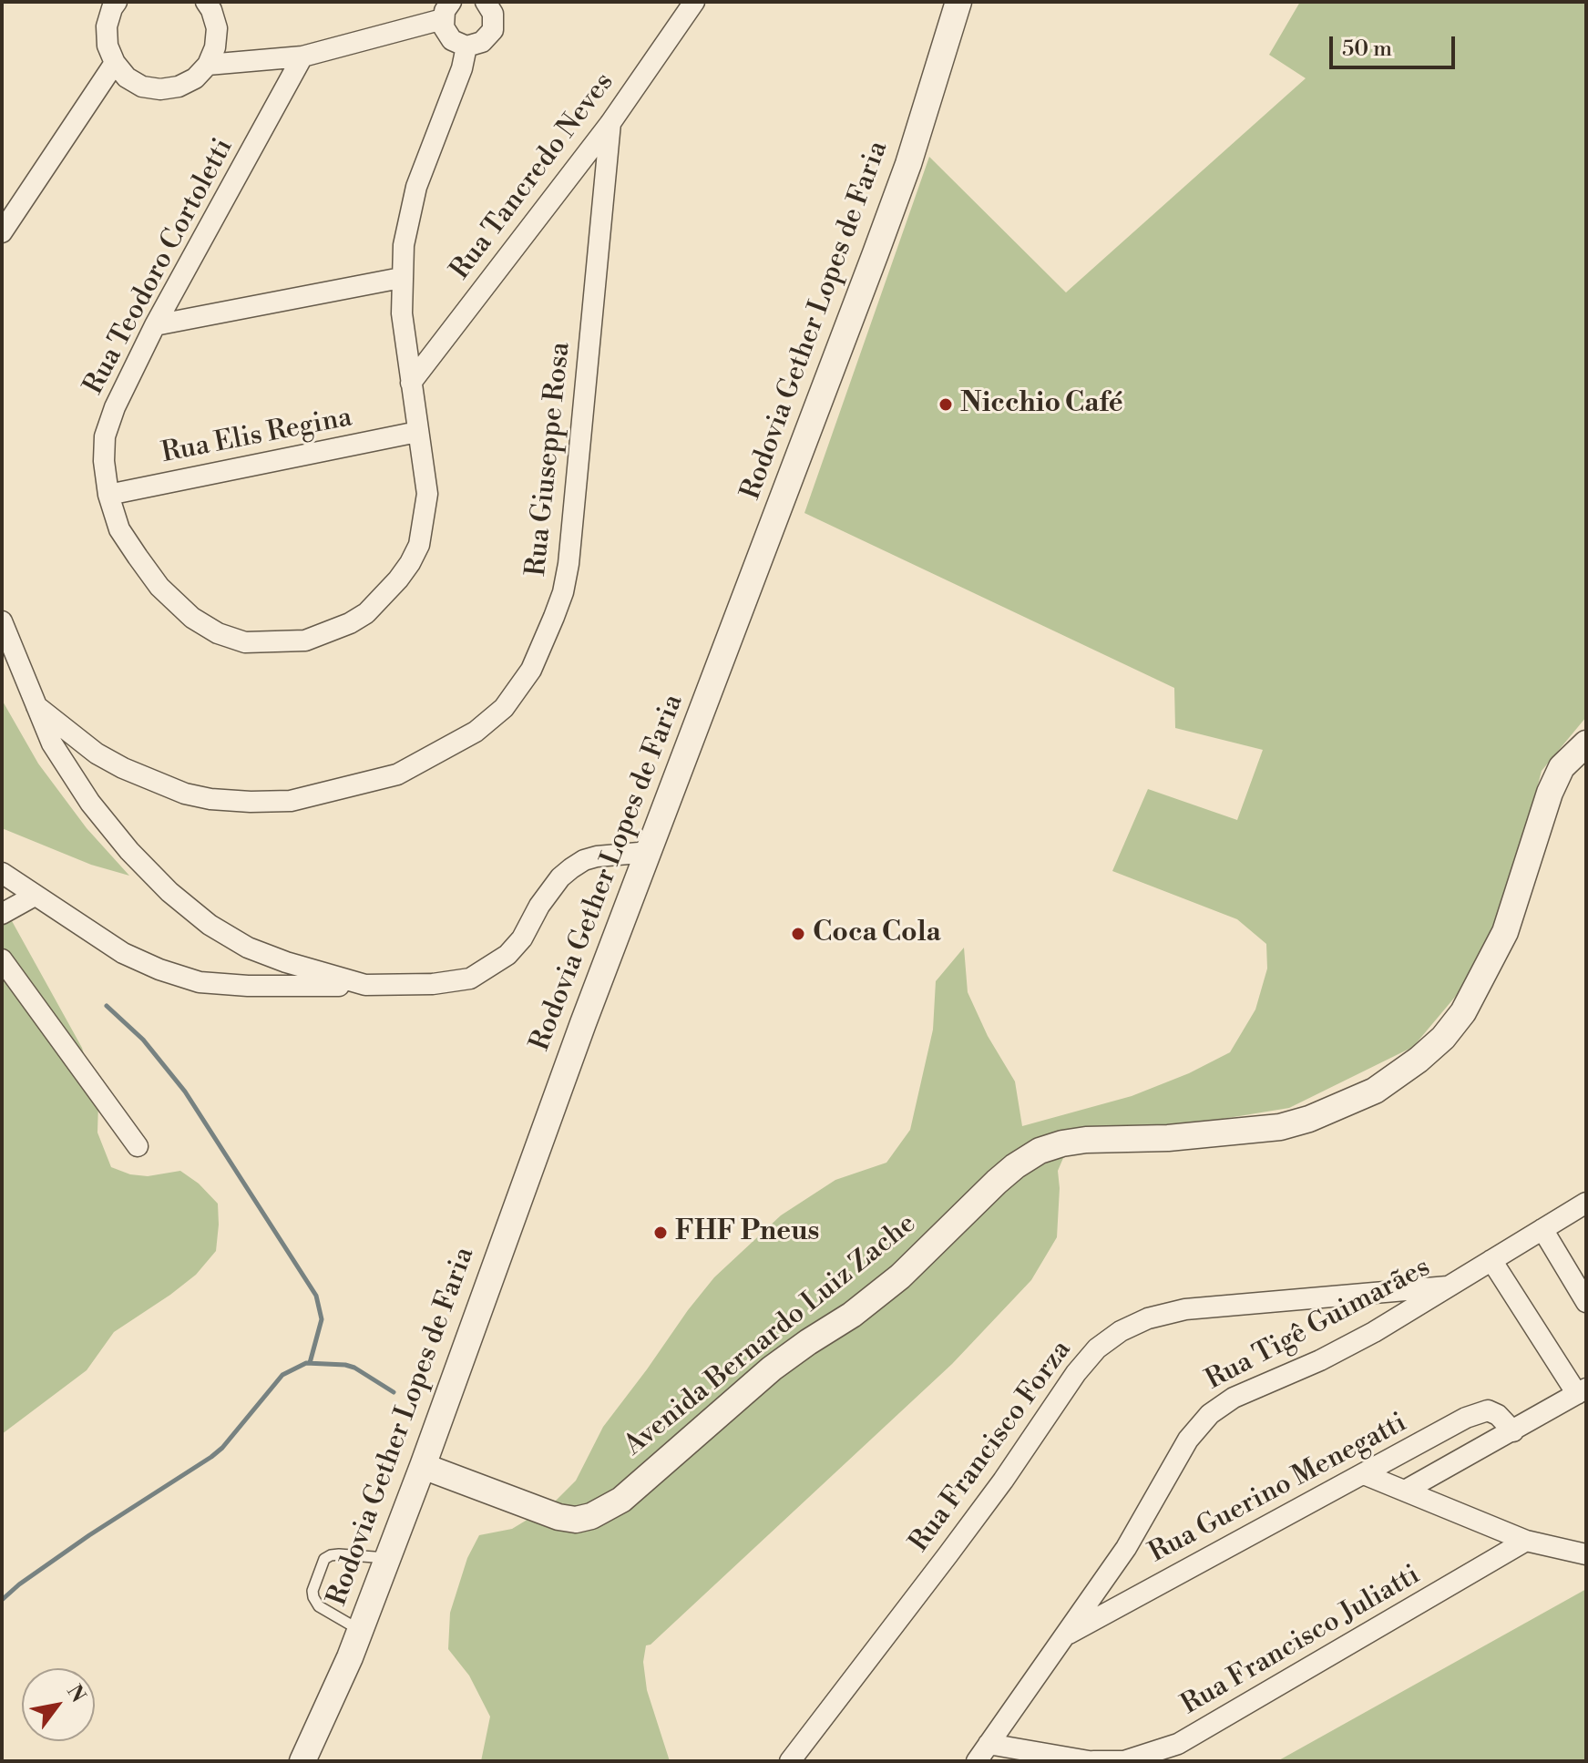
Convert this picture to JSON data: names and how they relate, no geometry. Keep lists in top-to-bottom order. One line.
{"streets":{"street":["Rua Tancredo Neves","Rua Teodoro Cortoletti","Rodovia Gether Lopes de Faria","Rua Elis Regina","Rua Giuseppe Rosa","Rua Tigê Guimarães","Avenida Bernardo Luiz Zache","Rua Francisco Forza","Rua Guerino Menegatti","Rua Francisco Juliatti"]},"crossings":[["Rua Tancredo Neves","Rua Teodoro Cortoletti"],["Rua Tancredo Neves","Rua Giuseppe Rosa"],["Rua Teodoro Cortoletti","Rua Elis Regina"],["Rodovia Gether Lopes de Faria","Avenida Bernardo Luiz Zache"],["Rua Tigê Guimarães","Rua Francisco Forza"],["Rua Tigê Guimarães","Rua Guerino Menegatti"],["Rua Tigê Guimarães","Rua Francisco Juliatti"]],"places":["Nicchio Café","Coca Cola","FHF Pneus"],"scale_bar":"50 m","north":"top right"}
